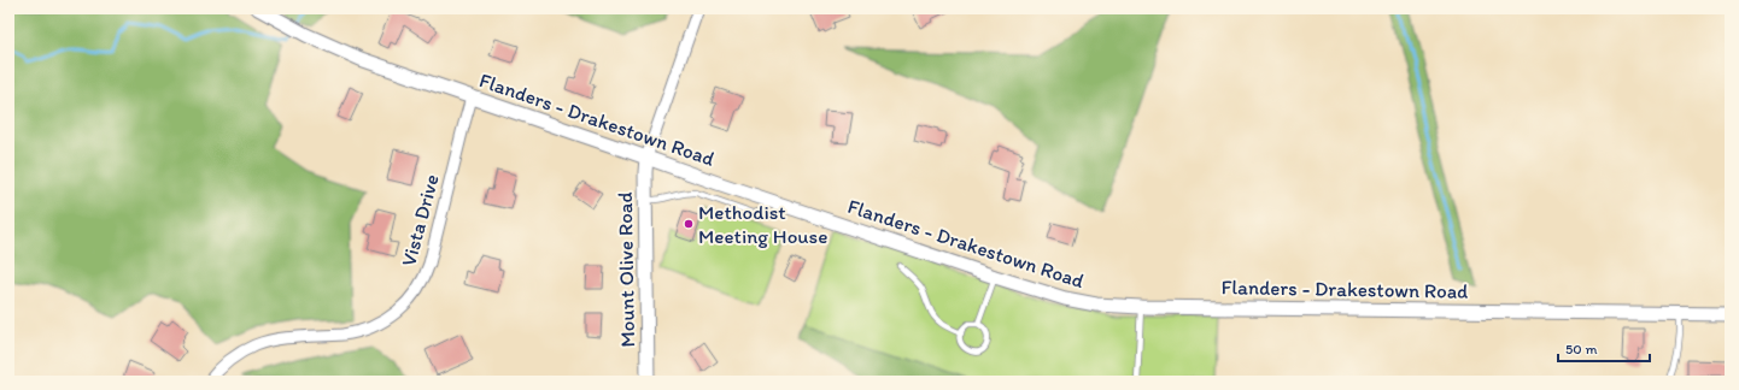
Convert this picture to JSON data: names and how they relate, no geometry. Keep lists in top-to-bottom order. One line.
{"streets":{"street":["Flanders - Drakestown Road","Vista Drive","Mount Olive Road"]},"crossings":[["Flanders - Drakestown Road","Vista Drive"],["Flanders - Drakestown Road","Mount Olive Road"]],"places":["Methodist Meeting House"],"scale_bar":"50 m"}
